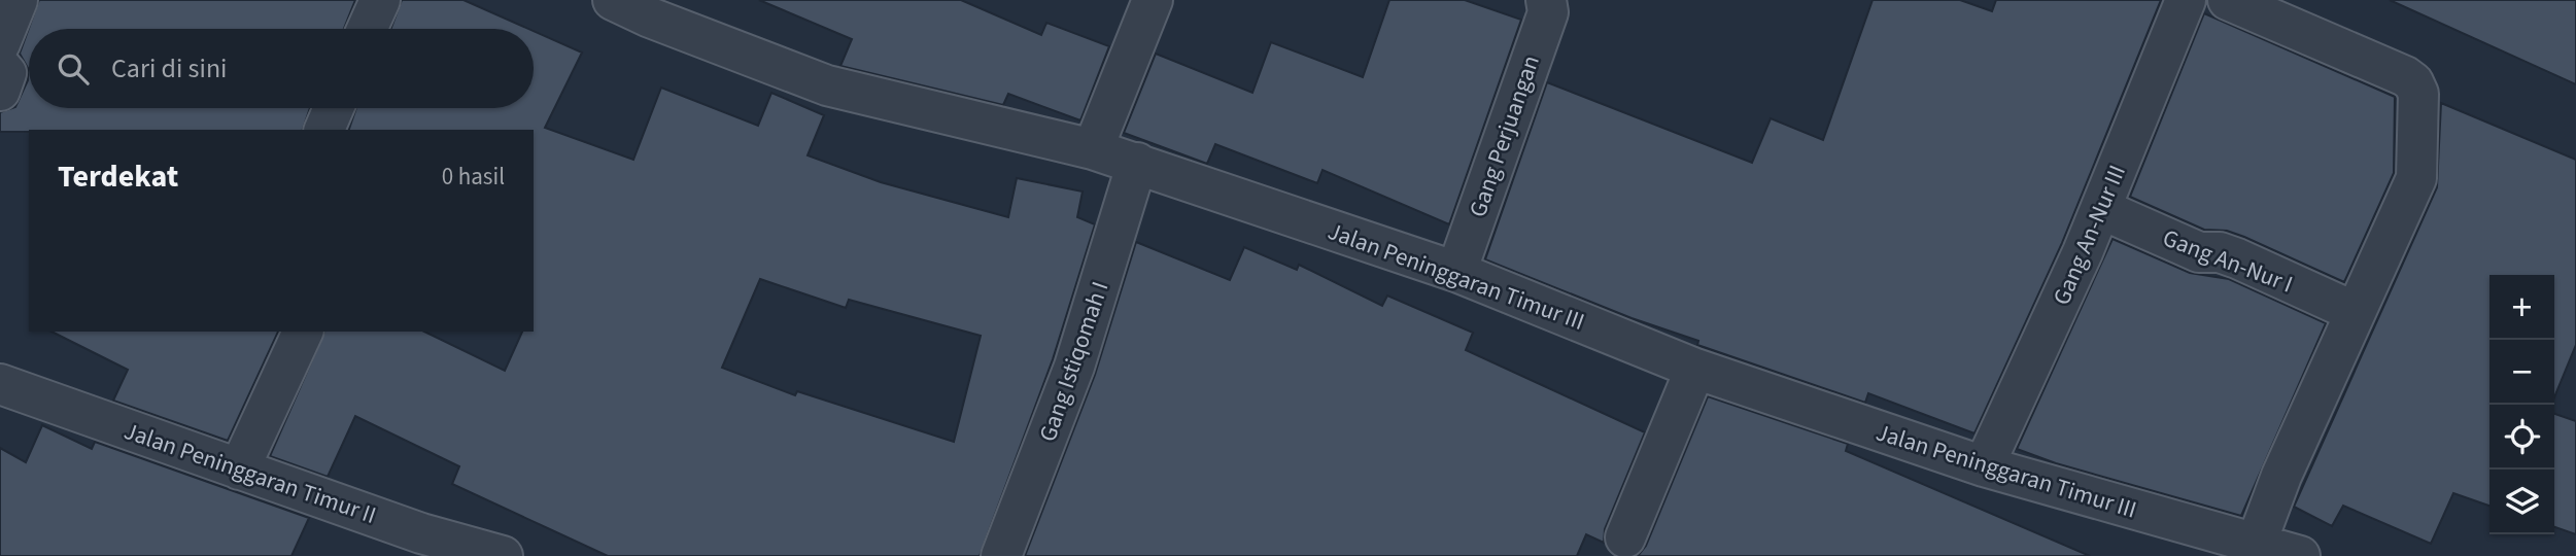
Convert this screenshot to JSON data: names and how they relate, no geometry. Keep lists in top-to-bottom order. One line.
{"streets":{"street":["Gang Perjuangan","Gang An-Nur III","Gang An-Nur I","Jalan Peninggaran Timur III","Gang Istiqomah I","Jalan Peninggaran Timur II"]},"crossings":[["Gang Perjuangan","Jalan Peninggaran Timur III"],["Gang An-Nur III","Gang An-Nur I"],["Gang An-Nur III","Jalan Peninggaran Timur III"],["Jalan Peninggaran Timur III","Gang Istiqomah I"]],"page":{"search":"Cari di sini","heading":["Terdekat","0 hasil"],"map_buttons":["+","−"]}}
